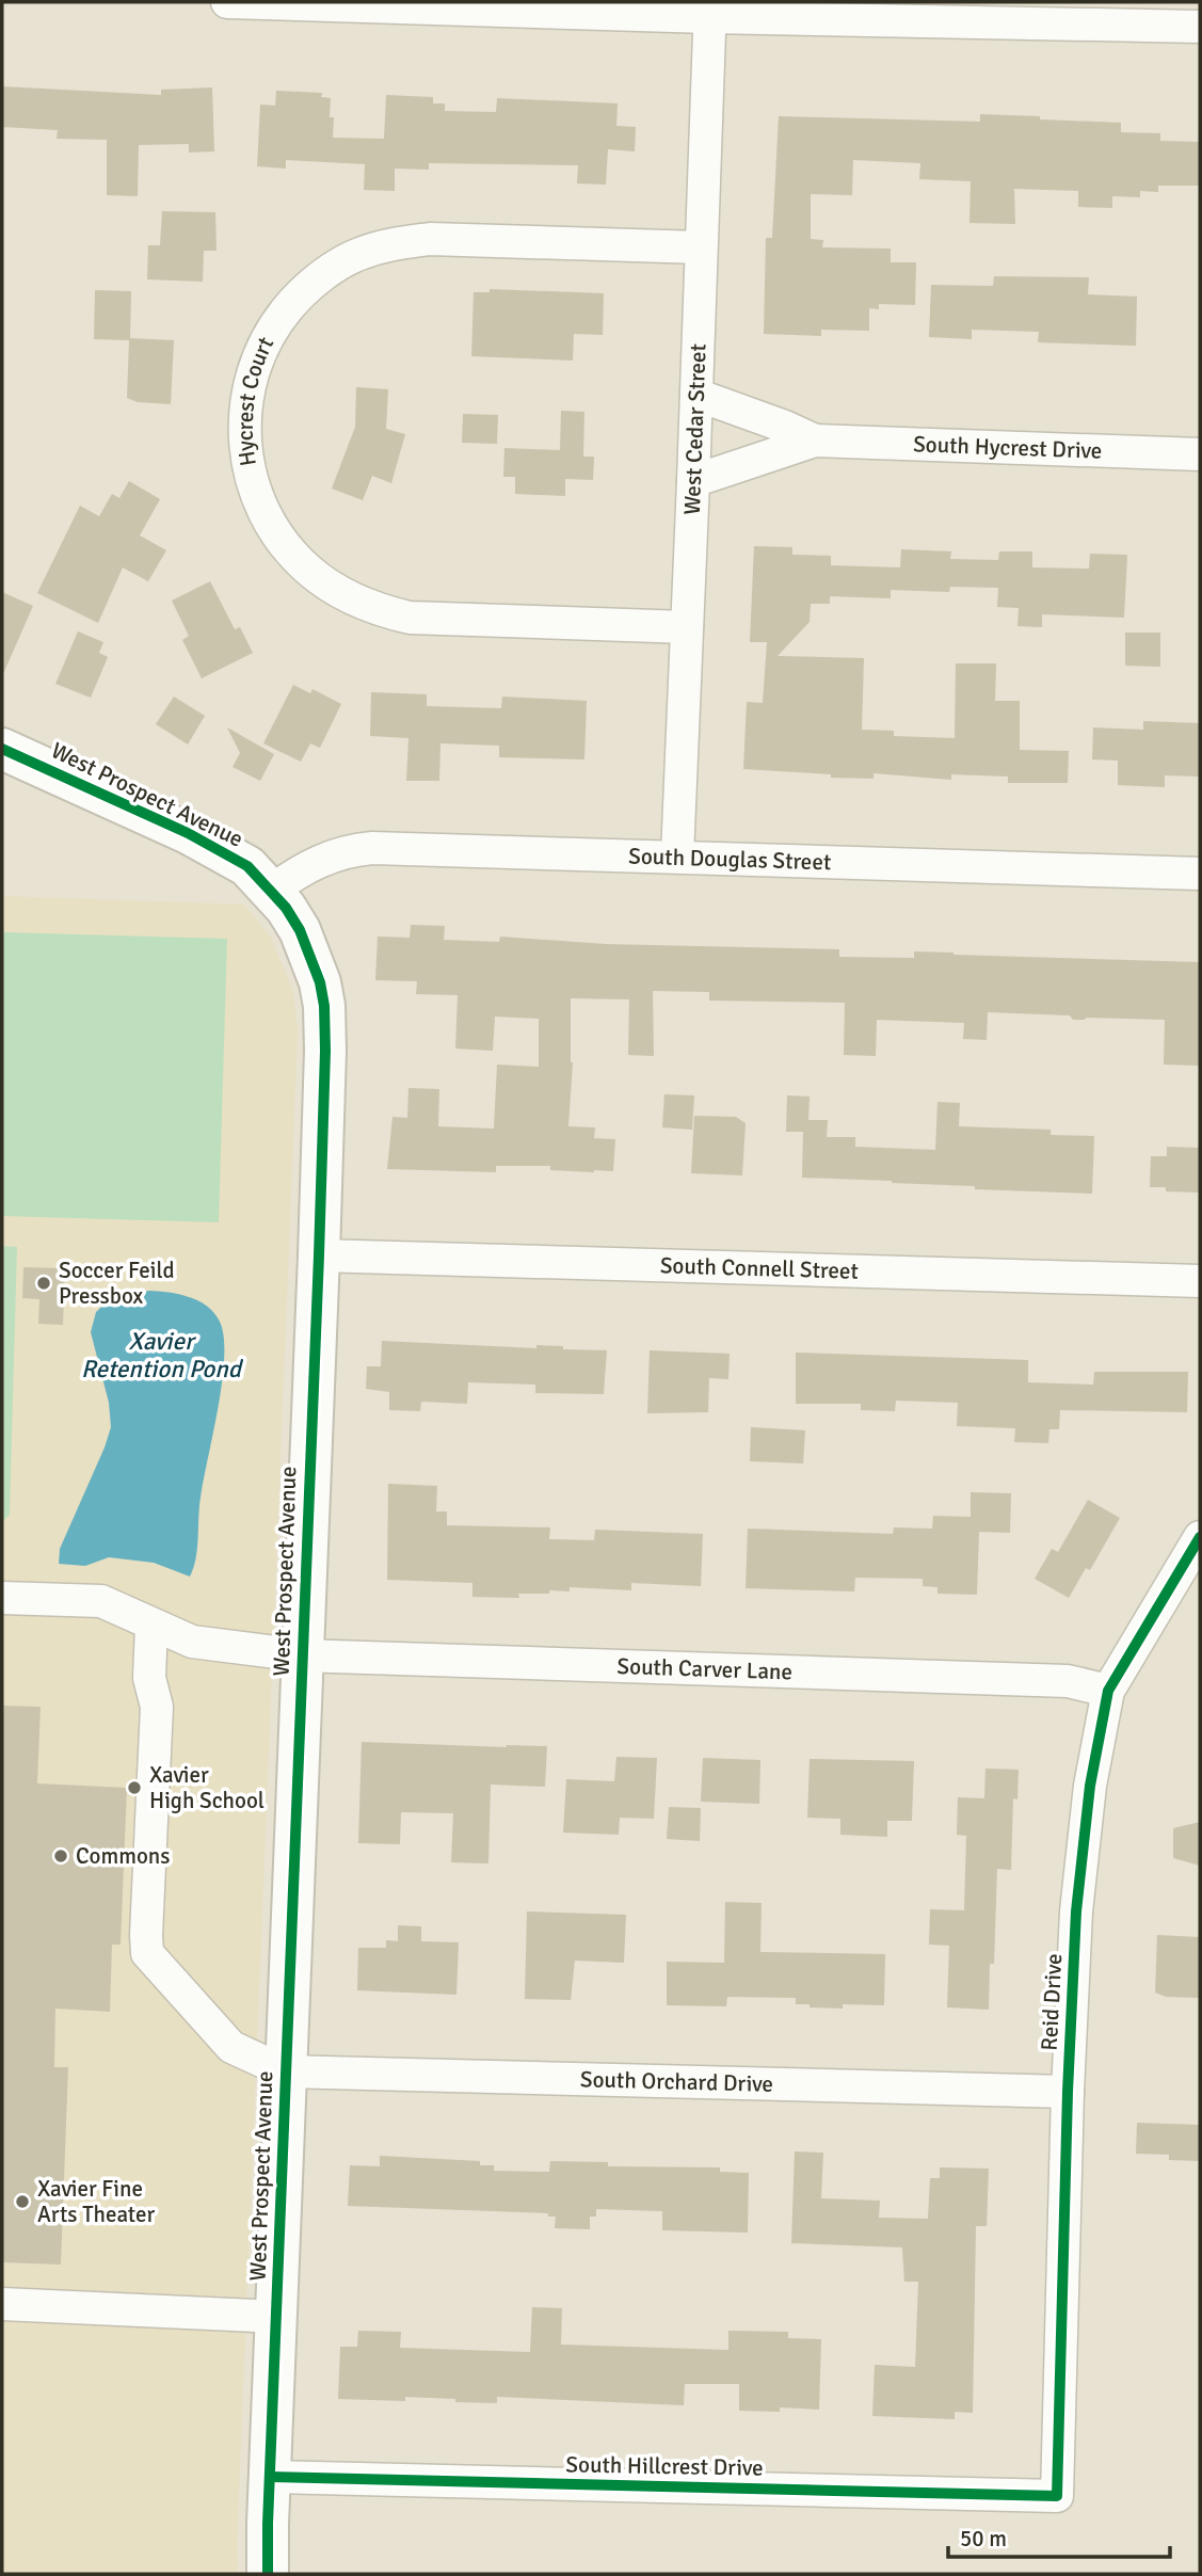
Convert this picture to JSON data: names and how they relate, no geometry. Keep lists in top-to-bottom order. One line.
{"streets":{"main road":["West Prospect Avenue"],"street":["Hycrest Court","West Cedar Street","South Hycrest Drive","South Douglas Street","South Connell Street","South Carver Lane","Reid Drive","South Orchard Drive","South Hillcrest Drive"]},"crossings":[["Hycrest Court","West Cedar Street"],["West Cedar Street","South Hycrest Drive"],["West Cedar Street","South Douglas Street"],["West Prospect Avenue","South Douglas Street"],["West Prospect Avenue","South Connell Street"],["West Prospect Avenue","South Carver Lane"],["West Prospect Avenue","South Orchard Drive"],["West Prospect Avenue","South Hillcrest Drive"],["South Carver Lane","Reid Drive"],["Reid Drive","South Orchard Drive"],["Reid Drive","South Hillcrest Drive"]],"water":["Xavier Retention Pond"],"places":["Soccer Feild Pressbox","Xavier High School","Commons","Xavier Fine Arts Theater"],"scale_bar":"50 m"}
